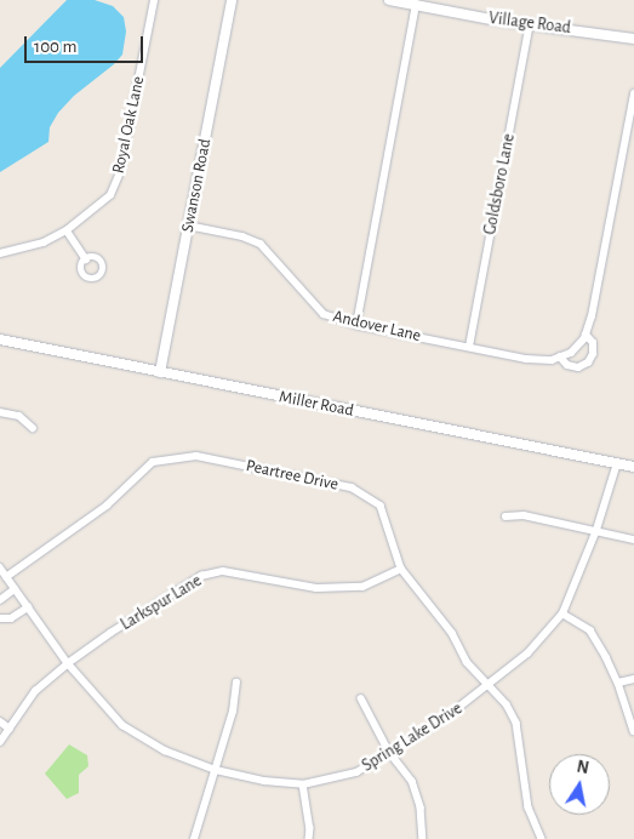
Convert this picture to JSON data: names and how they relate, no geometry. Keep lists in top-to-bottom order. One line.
{"streets":{"street":["Village Road","Royal Oak Lane","Goldsboro Lane","Swanson Road","Andover Lane","Miller Road","Peartree Drive","Larkspur Lane","Spring Lake Drive"]},"crossings":[["Village Road","Goldsboro Lane"],["Goldsboro Lane","Andover Lane"],["Swanson Road","Andover Lane"],["Swanson Road","Miller Road"],["Miller Road","Spring Lake Drive"],["Peartree Drive","Larkspur Lane"],["Peartree Drive","Spring Lake Drive"],["Larkspur Lane","Spring Lake Drive"]],"scale_bar":"100 m","north":"top"}
